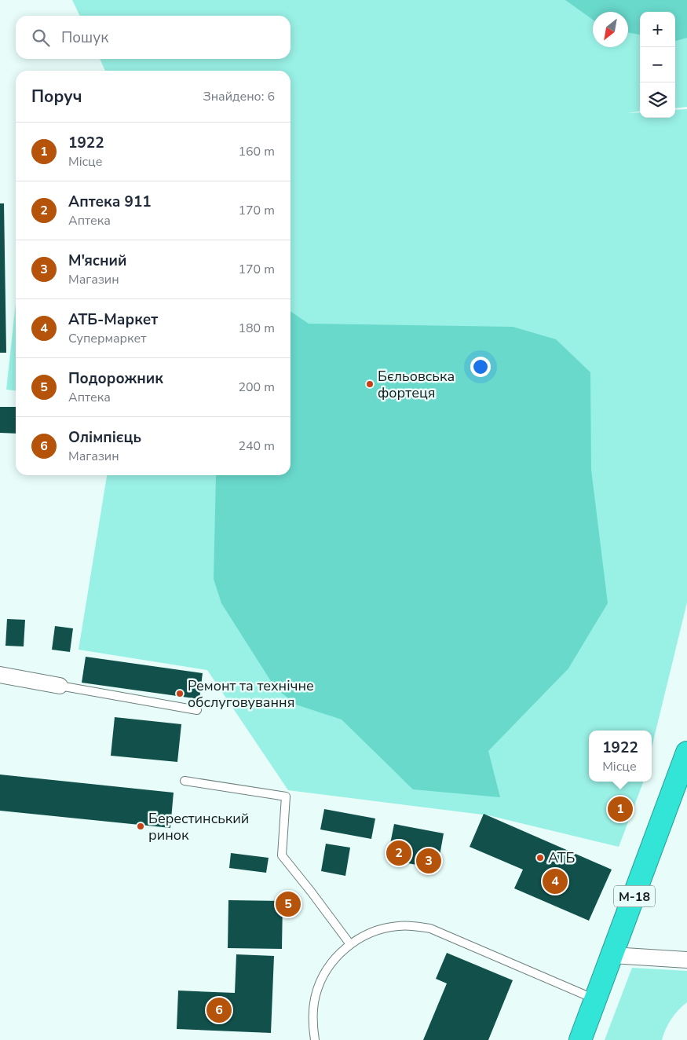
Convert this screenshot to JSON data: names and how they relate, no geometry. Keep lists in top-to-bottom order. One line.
{"streets":{"highway":["М-18"]},"places":["Бєльовська фортеця","Ремонт та технічне обслуговування","Берестинський ринок","АТБ"],"north":"bottom left","page":{"map_buttons":["+","−"],"search":"Пошук","heading":["Поруч","Знайдено: 6"],"list":[{"mark":"1","name":"1922","note":"Місце","value":"160 m"},{"mark":"2","name":"Аптека 911","note":"Аптека","value":"170 m"},{"mark":"3","name":"М'ясний","note":"Магазин","value":"170 m"},{"mark":"4","name":"АТБ-Маркет","note":"Супермаркет","value":"180 m"},{"mark":"5","name":"Подорожник","note":"Аптека","value":"200 m"},{"mark":"6","name":"Олімпієць","note":"Магазин","value":"240 m"}],"popup":["1922","Місце"],"pins":["1","2","3","4","5","6"]}}
